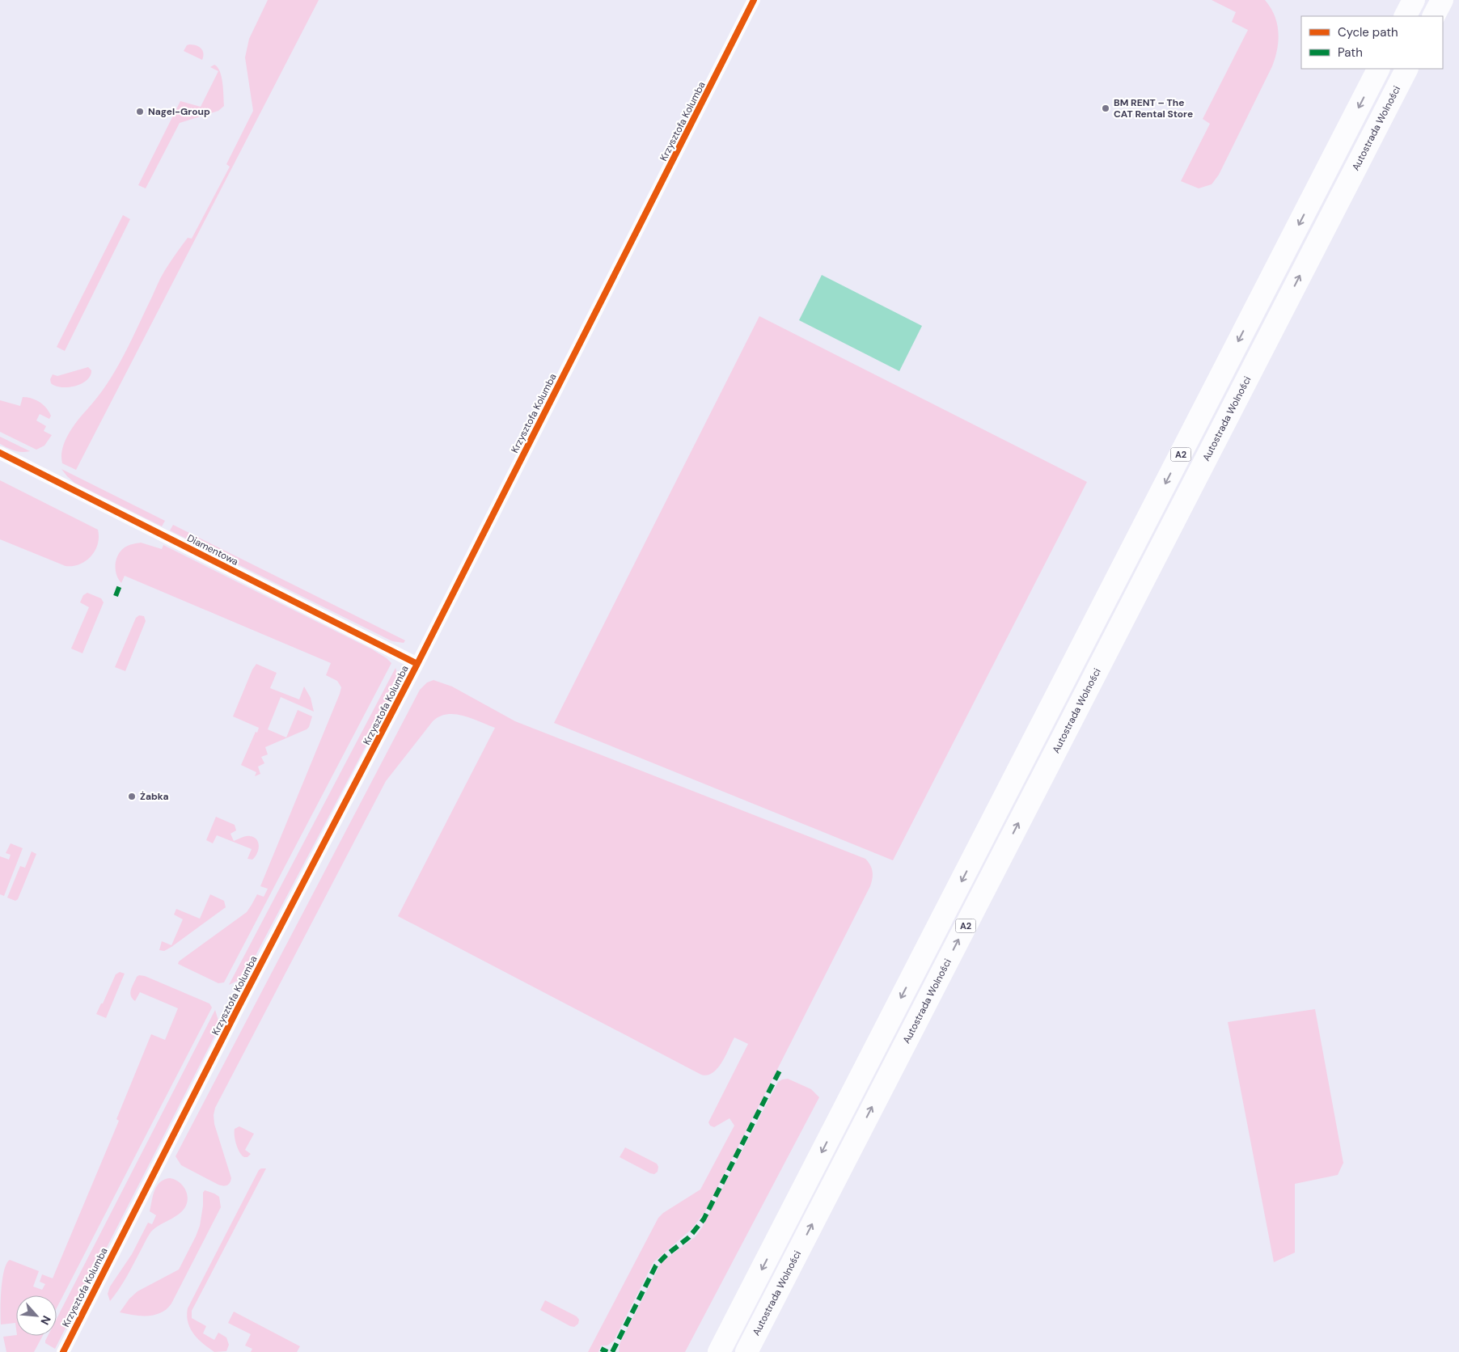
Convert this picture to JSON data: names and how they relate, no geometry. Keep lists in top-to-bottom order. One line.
{"streets":{"highway":["Autostrada Wolności","A2"],"street":["Krzysztofa Kolumba","Diamentowa"]},"crossings":[["Krzysztofa Kolumba","Diamentowa"]],"places":["BM RENT – The CAT Rental Store","Nagel-Group","Żabka"],"legend":["Cycle path","Path"],"north":"bottom right"}
